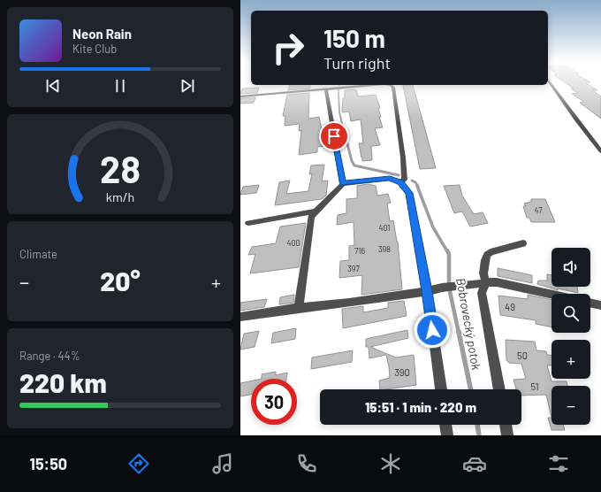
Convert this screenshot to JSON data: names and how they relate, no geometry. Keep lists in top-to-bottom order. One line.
{"water":["Bobrovecký potok"],"house_numbers":["47","401","400","398","716","397","49","50","390","51"],"page":{"turn":["150 m","Turn right"],"song":["Neon Rain","Kite Club"],"tile":["Climate",["Range · 44%","220 km"]],"map_buttons":["+","−"],"heat":["−","20°","+"],"limit":"30","trip":"15:51 · 1 min · 220 m","tabs":"15:50","gauge":["28","km/h"]}}
